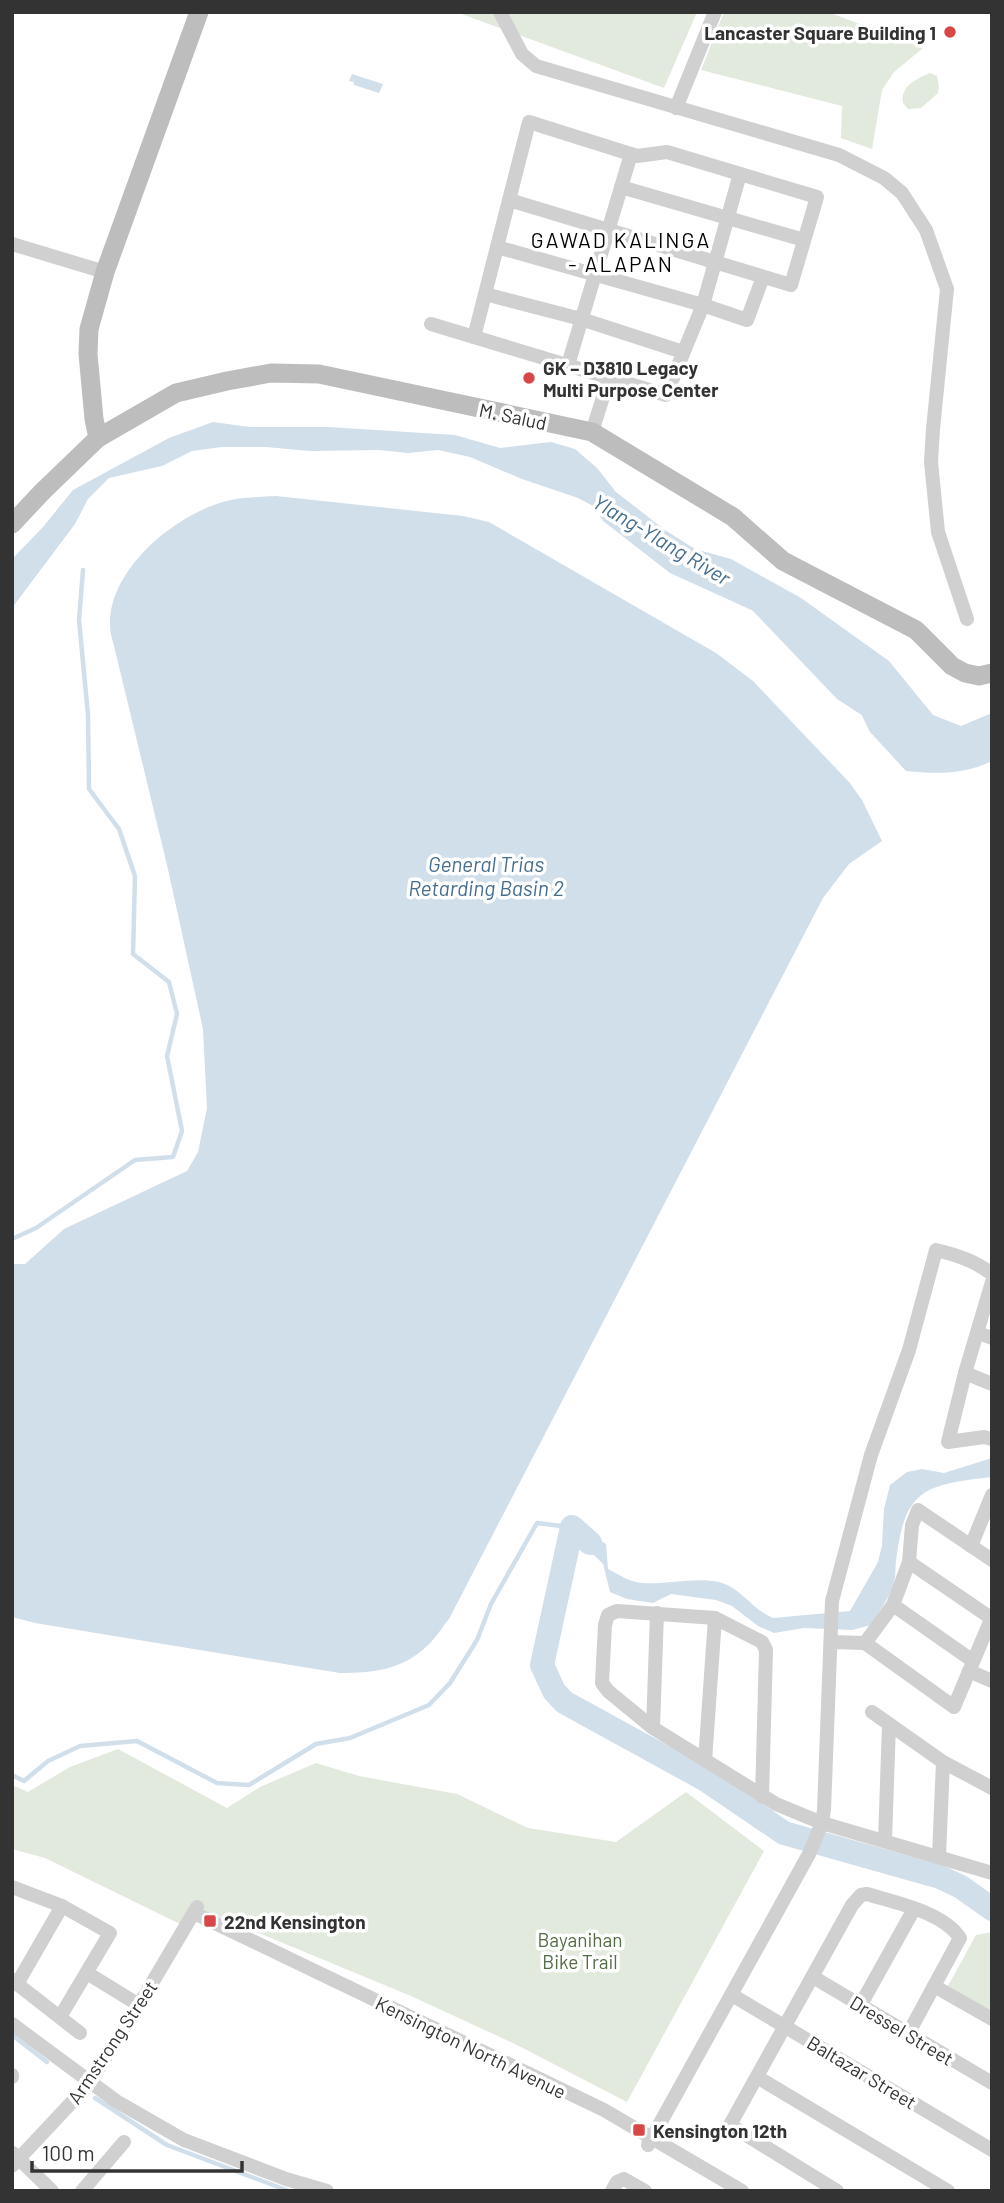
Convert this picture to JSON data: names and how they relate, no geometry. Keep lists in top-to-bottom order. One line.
{"streets":{"street":["M. Salud","Dressel Street","Armstrong Street","Kensington North Avenue","Baltazar Street"]},"crossings":[["Armstrong Street","Kensington North Avenue"]],"districts":["GAWAD KALINGA - ALAPAN"],"water":["Ylang-Ylang River","General Trias Retarding Basin 2"],"parks":["Bayanihan Bike Trail"],"places":{"other":["Lancaster Square Building 1","GK – D3810 Legacy Multi Purpose Center"],"transit":["22nd Kensington","Kensington 12th"]},"scale_bar":"100 m"}
